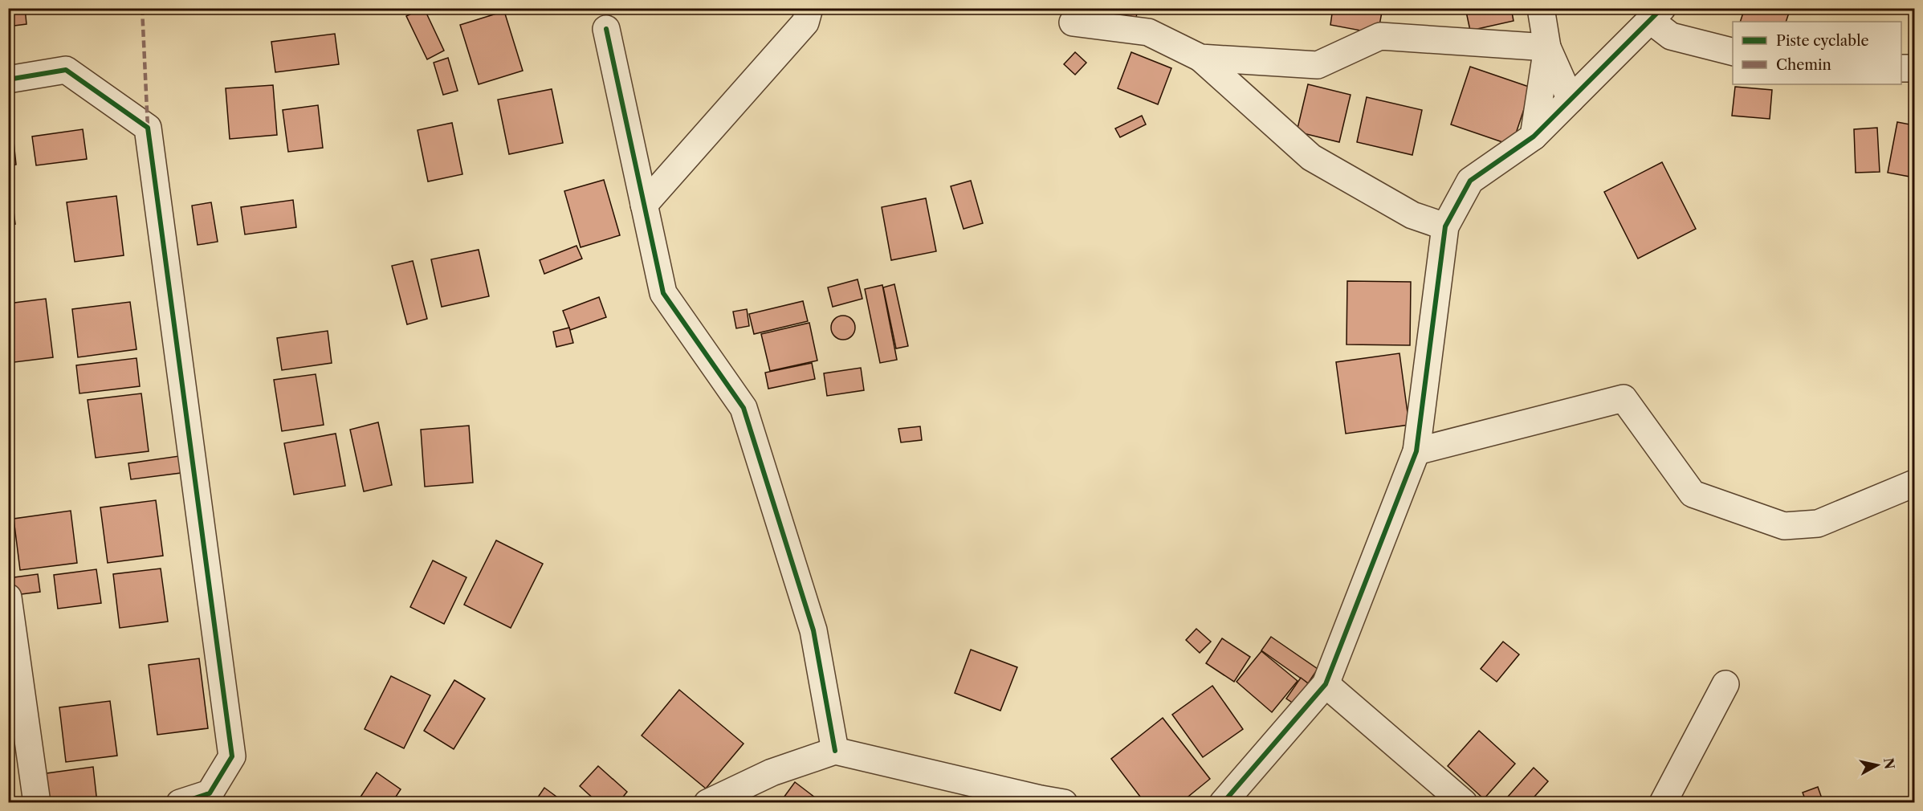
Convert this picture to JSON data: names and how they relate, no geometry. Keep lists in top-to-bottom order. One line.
{"legend":["Piste cyclable","Chemin"],"north":"right"}
